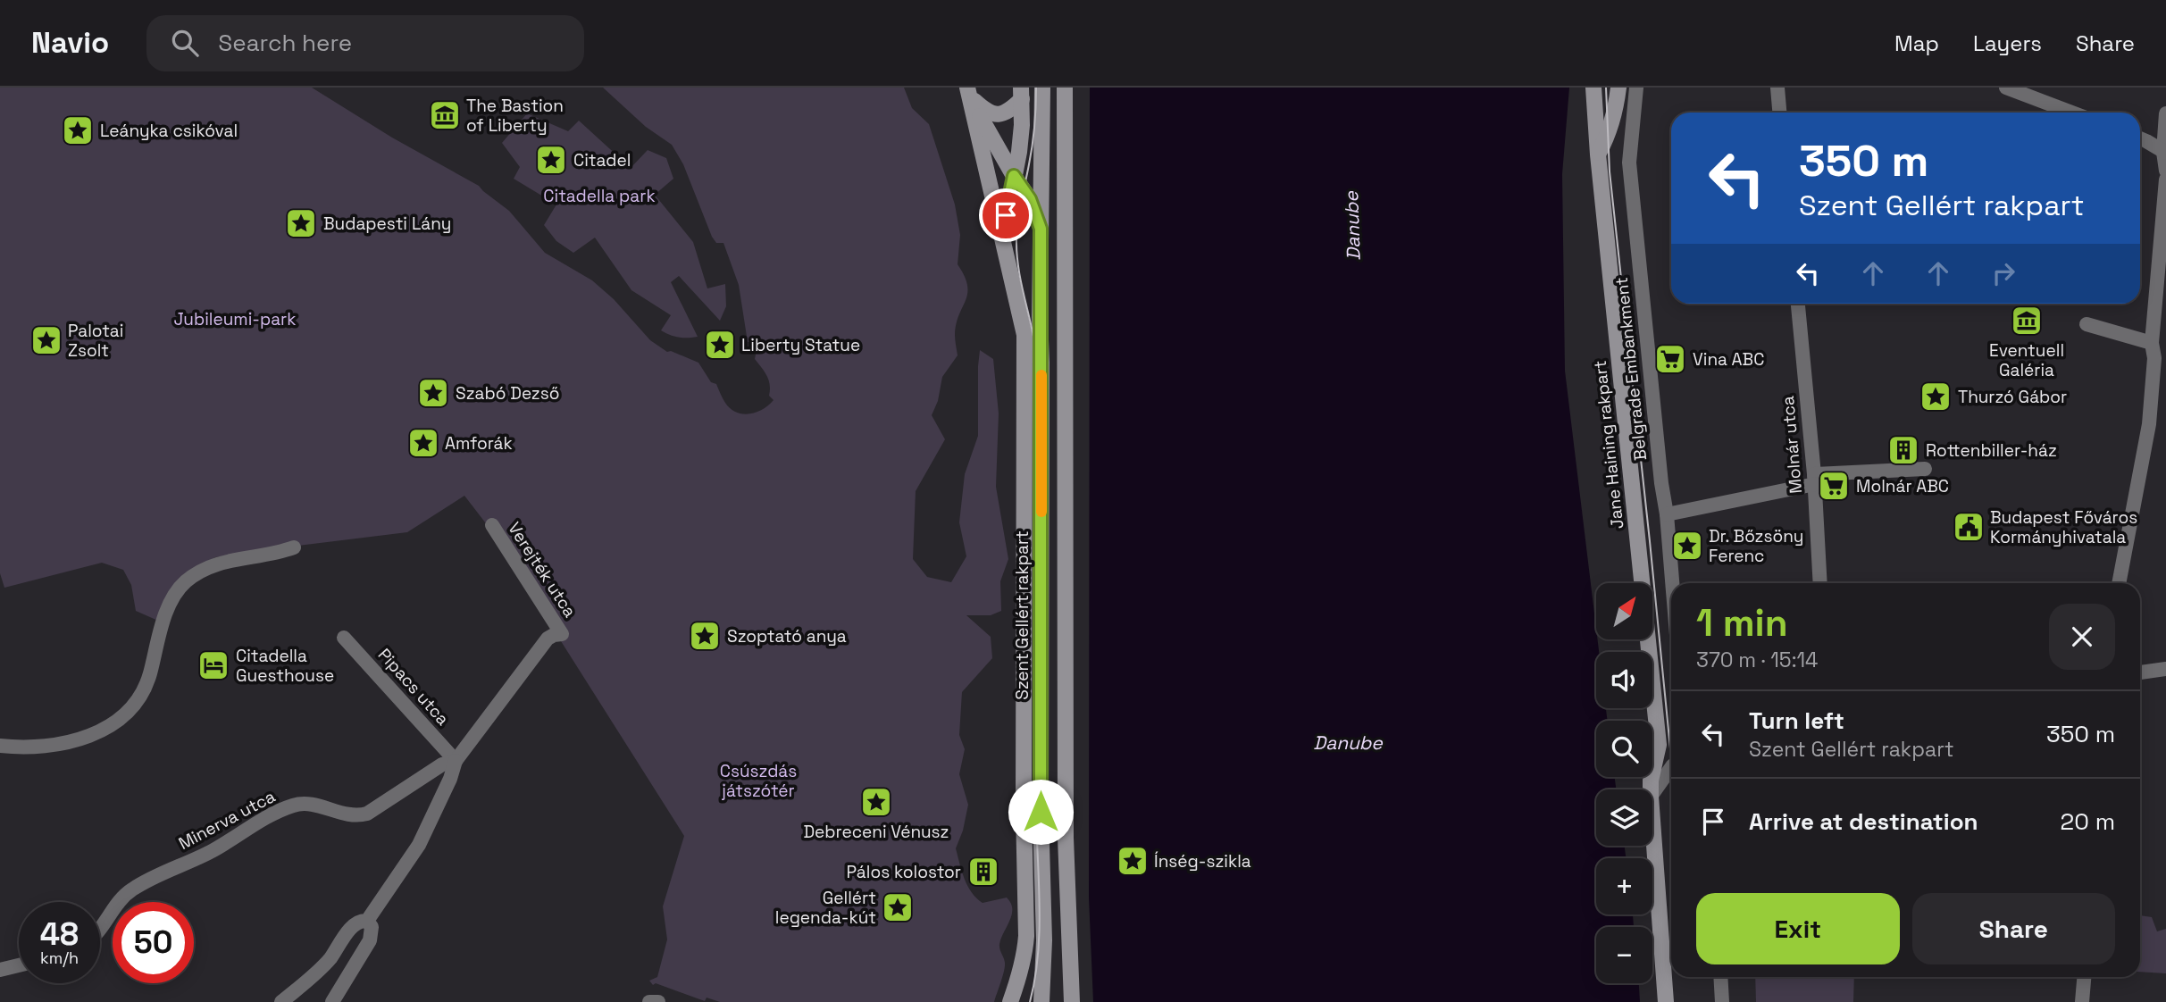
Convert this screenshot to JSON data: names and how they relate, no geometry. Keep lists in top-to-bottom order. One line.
{"streets":{"main road":["Jane Haining rakpart","Szent Gellért rakpart"],"street":["Belgrade Embankment","Molnár utca","Verejték utca","Pipacs utca","Minerva utca"]},"crossings":[["Verejték utca","Minerva utca"],["Pipacs utca","Minerva utca"]],"water":["Danube"],"parks":["Citadella park","Jubileumi-park","Csúszdás játszótér"],"places":{"museum":["The Bastion of Liberty","Eventuell Galéria"],"place":["Leányka csikóval","Citadel","Budapesti Lány","Palotai Zsolt","Liberty Statue","Szabó Dezső","Thurzó Gábor","Amforák","Dr. Bőzsöny Ferenc","Szoptató anya","Debreceni Vénusz","Ínség-szikla","Gellért legenda-kút"],"supermarket":["Vina ABC","Molnár ABC"],"building":["Rottenbiller-ház","Pálos kolostor"],"public building":["Budapest Főváros Kormányhivatala"],"hotel":["Citadella Guesthouse"]},"north":"top right","page":{"header":"Navio","search":"Search here","nav":["Map","Layers","Share"],"turn":["350 m","Szent Gellért rakpart"],"map_buttons":["+","−"],"heading":["1 min","370 m · 15:14"],"list":[{"name":"Turn left","note":"Szent Gellért rakpart","value":"350 m"},{"name":"Arrive at destination","value":"20 m"}],"buttons":["Exit","Share"],"speed":"48 km/h","limit":"50"}}
